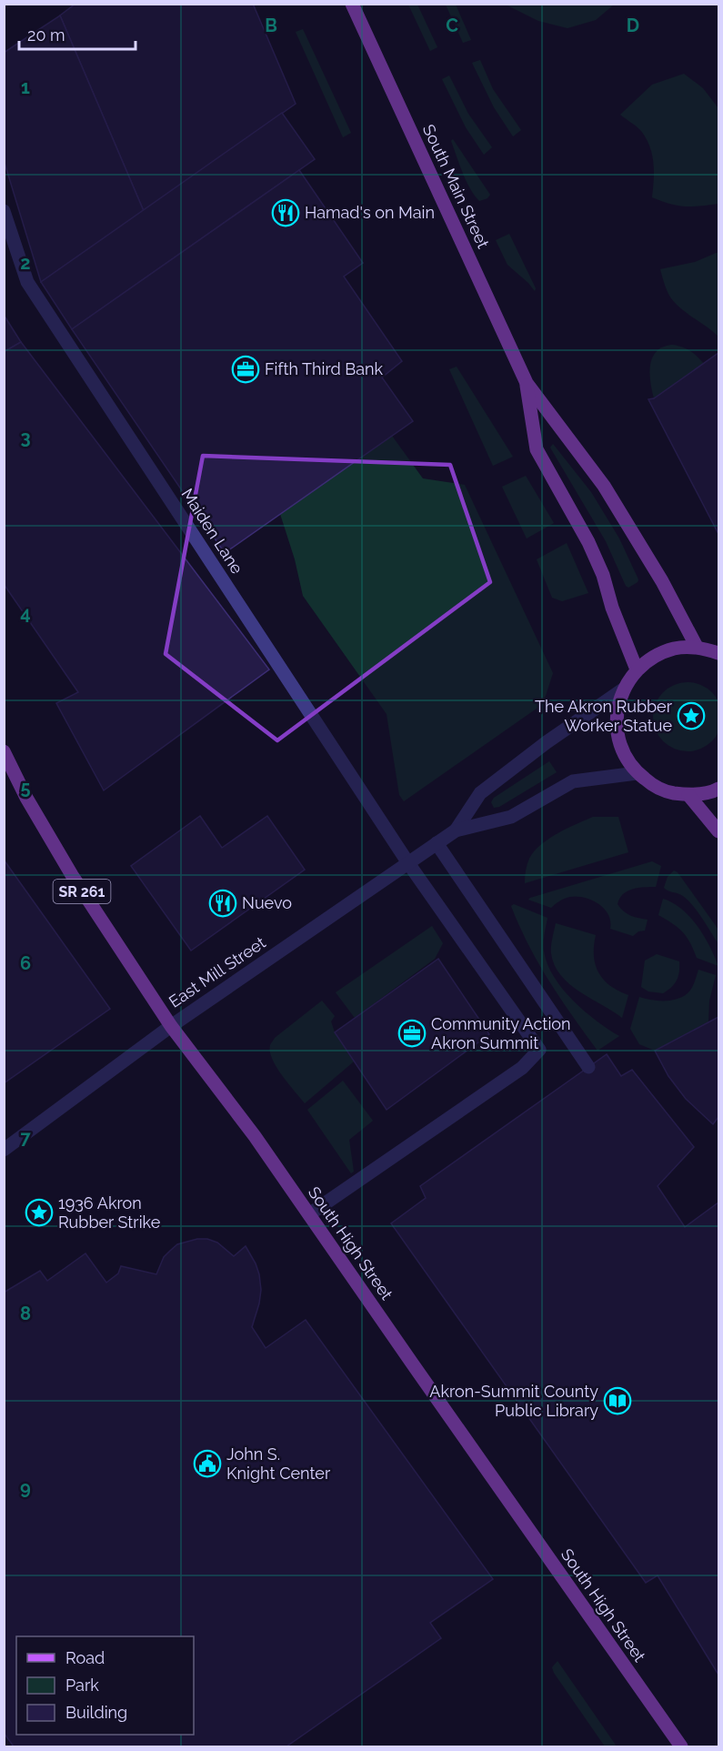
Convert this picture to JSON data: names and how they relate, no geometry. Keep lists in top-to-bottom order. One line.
{"streets":{"main road":["South Main Street","SR 261","South High Street"],"street":["Maiden Lane","East Mill Street"]},"crossings":[["Maiden Lane","East Mill Street"],["Maiden Lane","South High Street"],["East Mill Street","South High Street"]],"places":{"restaurant":["Hamad's on Main","Nuevo"],"office":["Fifth Third Bank","Community Action Akron Summit"],"place":["The Akron Rubber Worker Statue","1936 Akron Rubber Strike"],"library":["Akron-Summit County Public Library"],"public building":["John S. Knight Center"]},"legend":["Road","Park","Building"],"scale_bar":"20 m","grid":{"columns":["B","C","D"],"rows":["1","2","3","4","5","6","7","8","9"]}}
